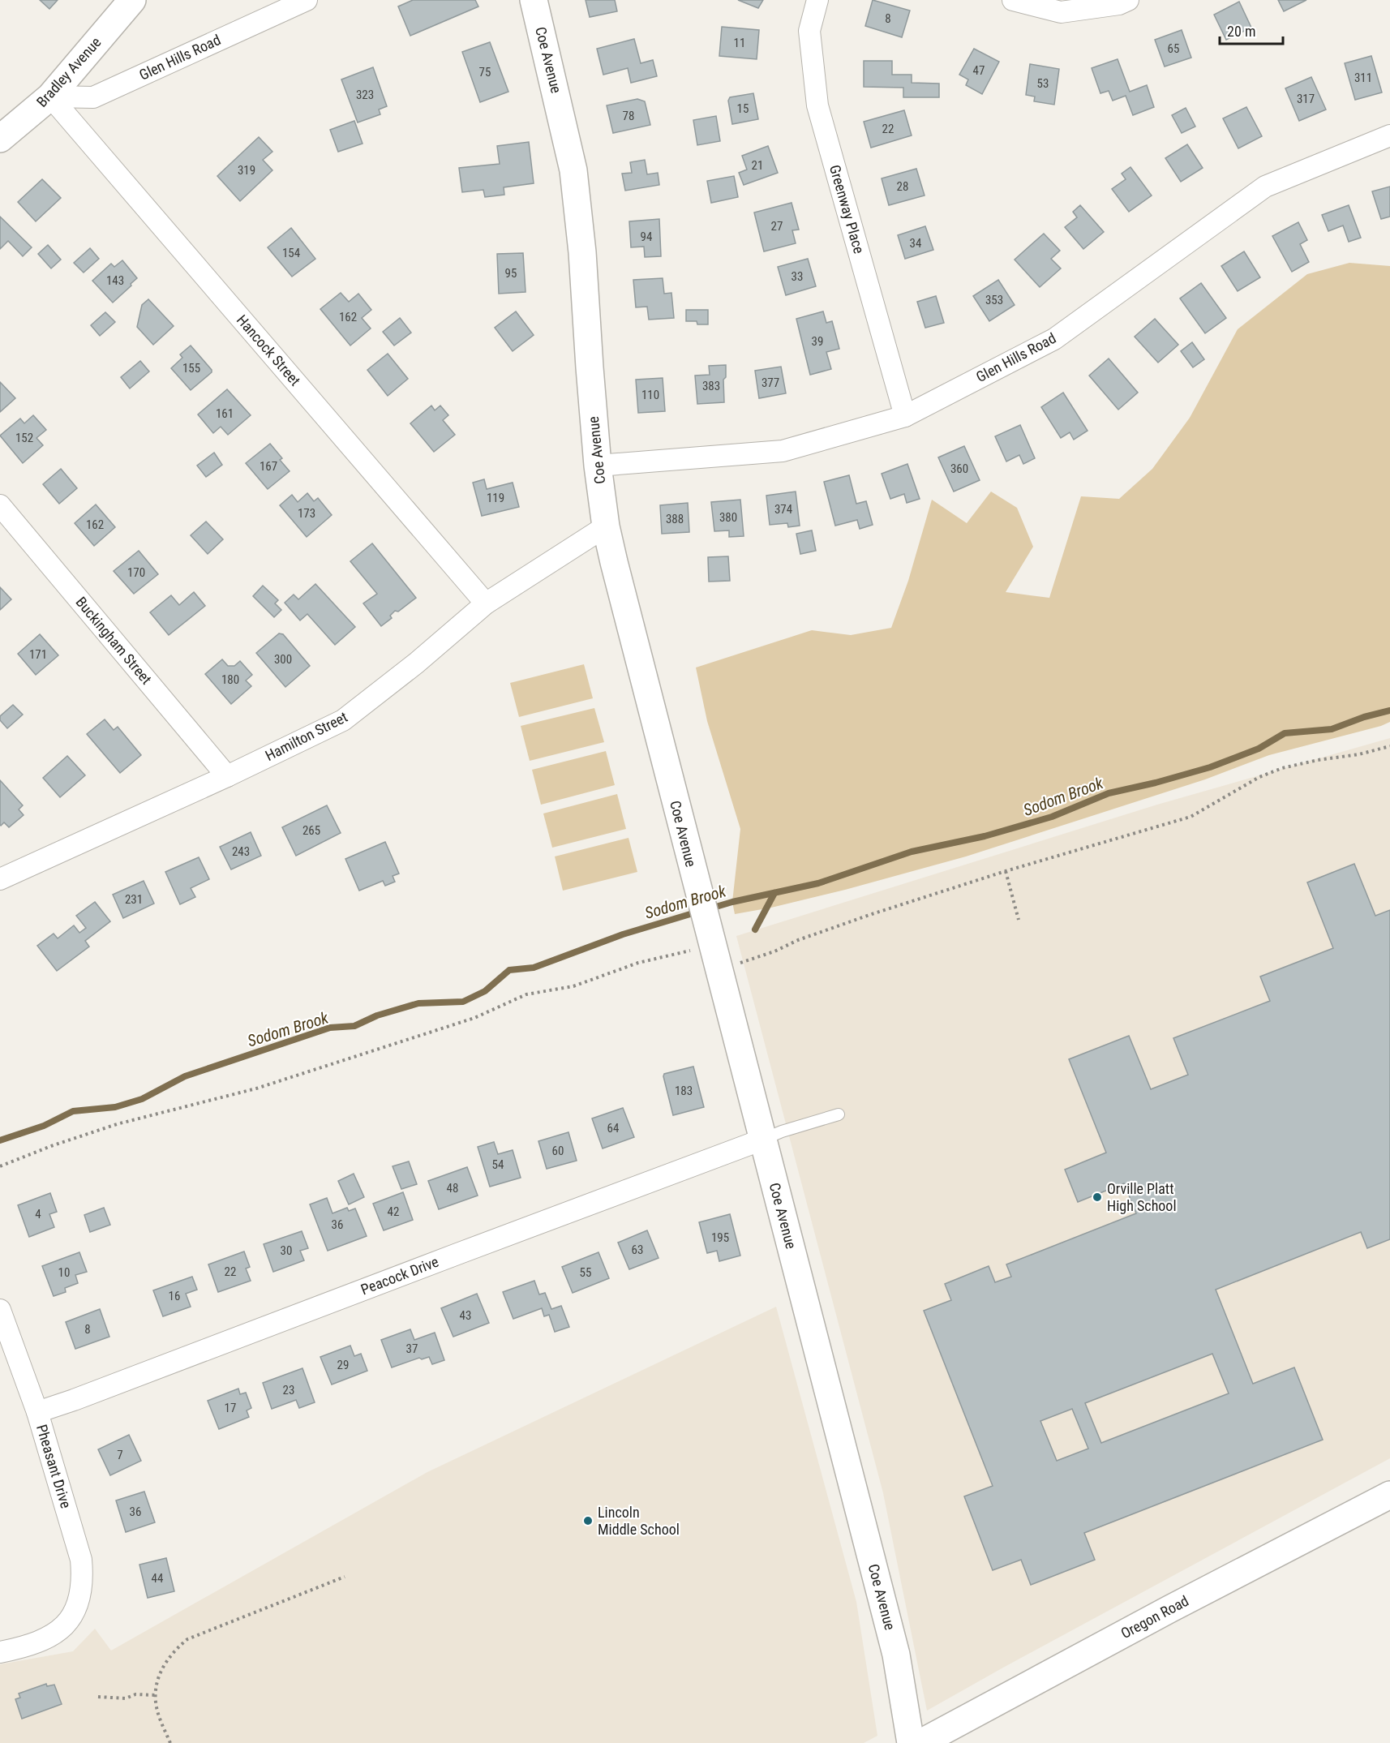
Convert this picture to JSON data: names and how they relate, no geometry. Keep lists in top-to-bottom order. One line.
{"streets":{"street":["Glen Hills Road","Coe Avenue","Bradley Avenue","Greenway Place","Hancock Street","Buckingham Street","Hamilton Street","Peacock Drive","Pheasant Drive","Oregon Road"]},"crossings":[["Glen Hills Road","Coe Avenue"],["Glen Hills Road","Bradley Avenue"],["Glen Hills Road","Greenway Place"],["Glen Hills Road","Hancock Street"],["Coe Avenue","Hamilton Street"],["Coe Avenue","Peacock Drive"],["Bradley Avenue","Hancock Street"],["Hancock Street","Hamilton Street"],["Buckingham Street","Hamilton Street"],["Peacock Drive","Pheasant Drive"]],"water":["Sodom Brook"],"places":["Orville Platt High School","Lincoln Middle School"],"house_numbers":["8","11","65","47","75","311","53","323","317","15","78","22","21","319","28","27","94","34","154","95","33","143","353","162","39","155","377","383","110","161","152","167","360","119","374","173","380","388","162","170","171","300","180","265","243","231","183","64","60","54","48","42","4","36","195","63","30","22","10","55","16","43","8","37","29","23","17","7","36","44"],"scale_bar":"20 m"}
